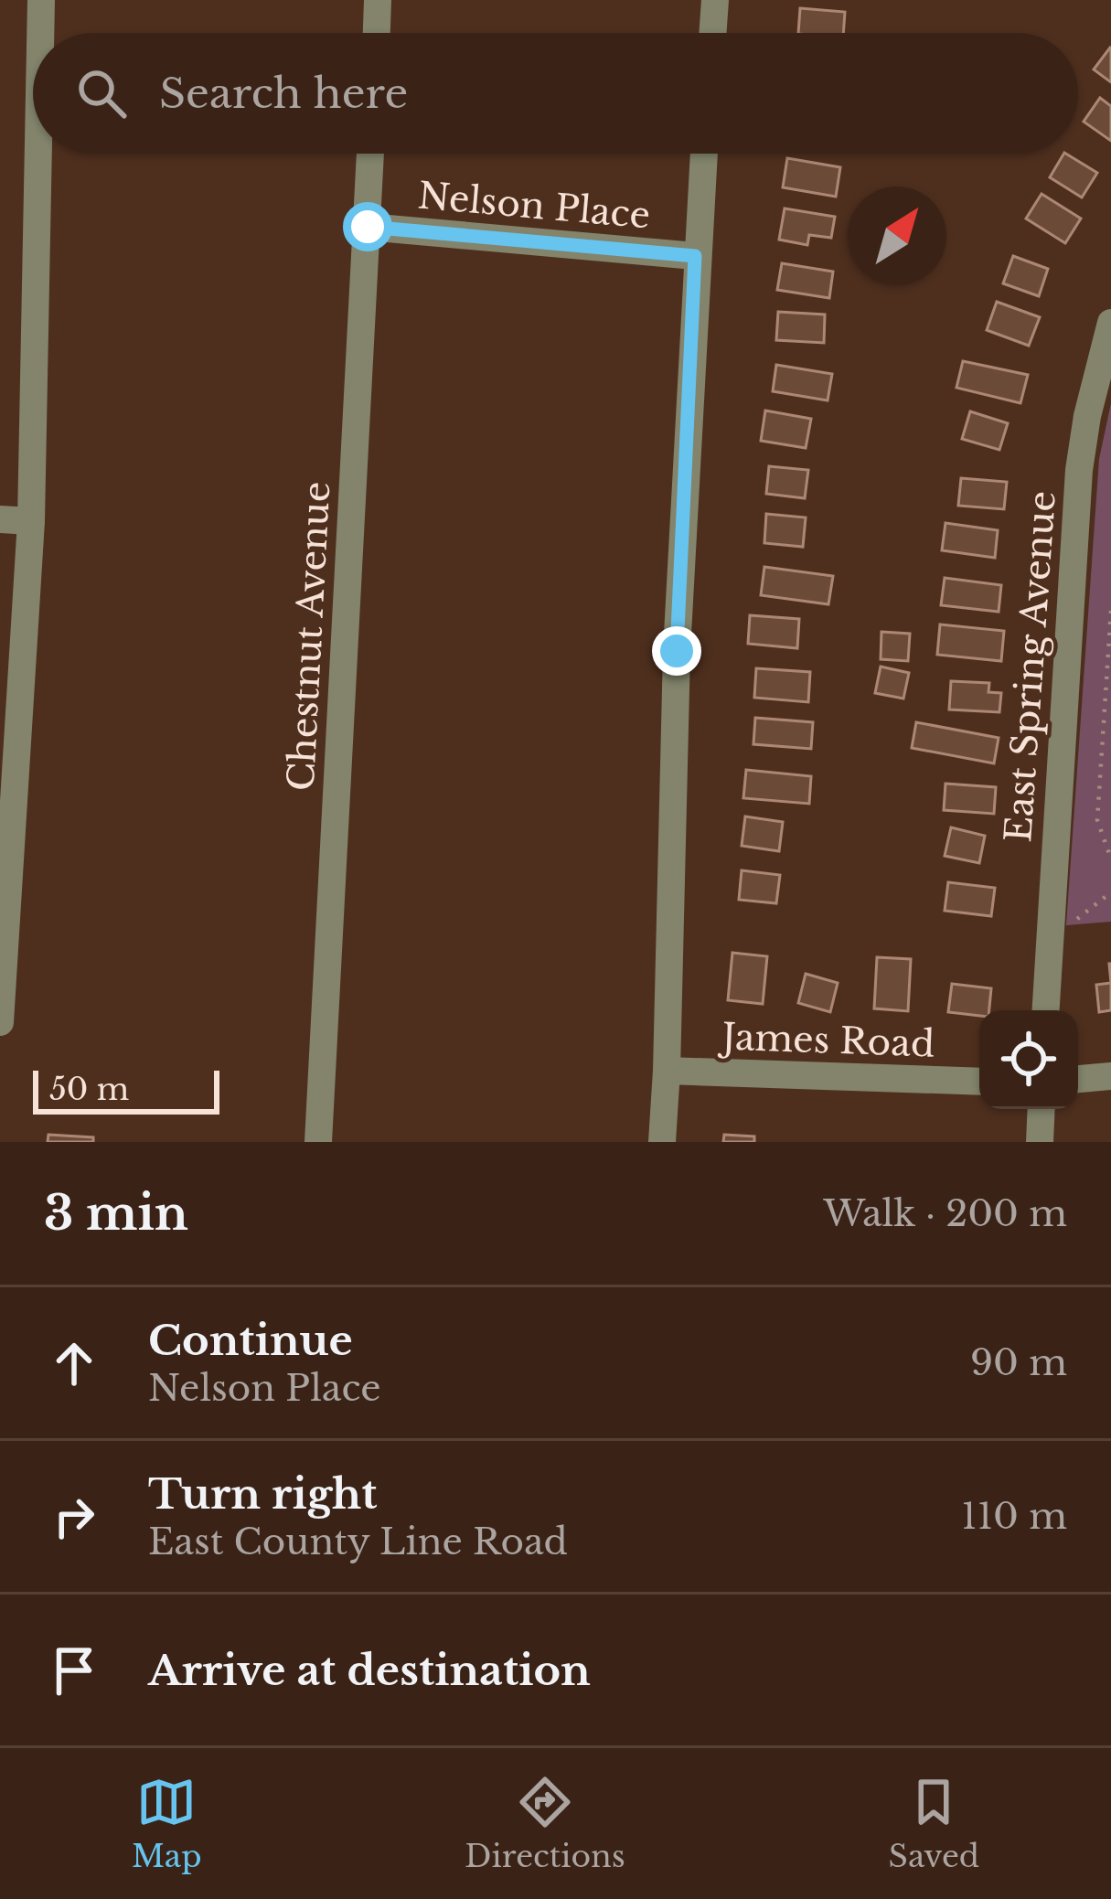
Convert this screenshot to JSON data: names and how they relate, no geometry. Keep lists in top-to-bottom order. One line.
{"streets":{"street":["Nelson Place","Chestnut Avenue","East Spring Avenue","James Road"]},"crossings":[["Nelson Place","Chestnut Avenue"]],"scale_bar":"50 m","north":"top right","page":{"search":"Search here","scale":"50 m","heading":["3 min","Walk · 200 m"],"list":[["Continue","Nelson Place","90 m"],["Turn right","East County Line Road","110 m"],"Arrive at destination"],"nav":["Map","Directions","Saved"]}}
